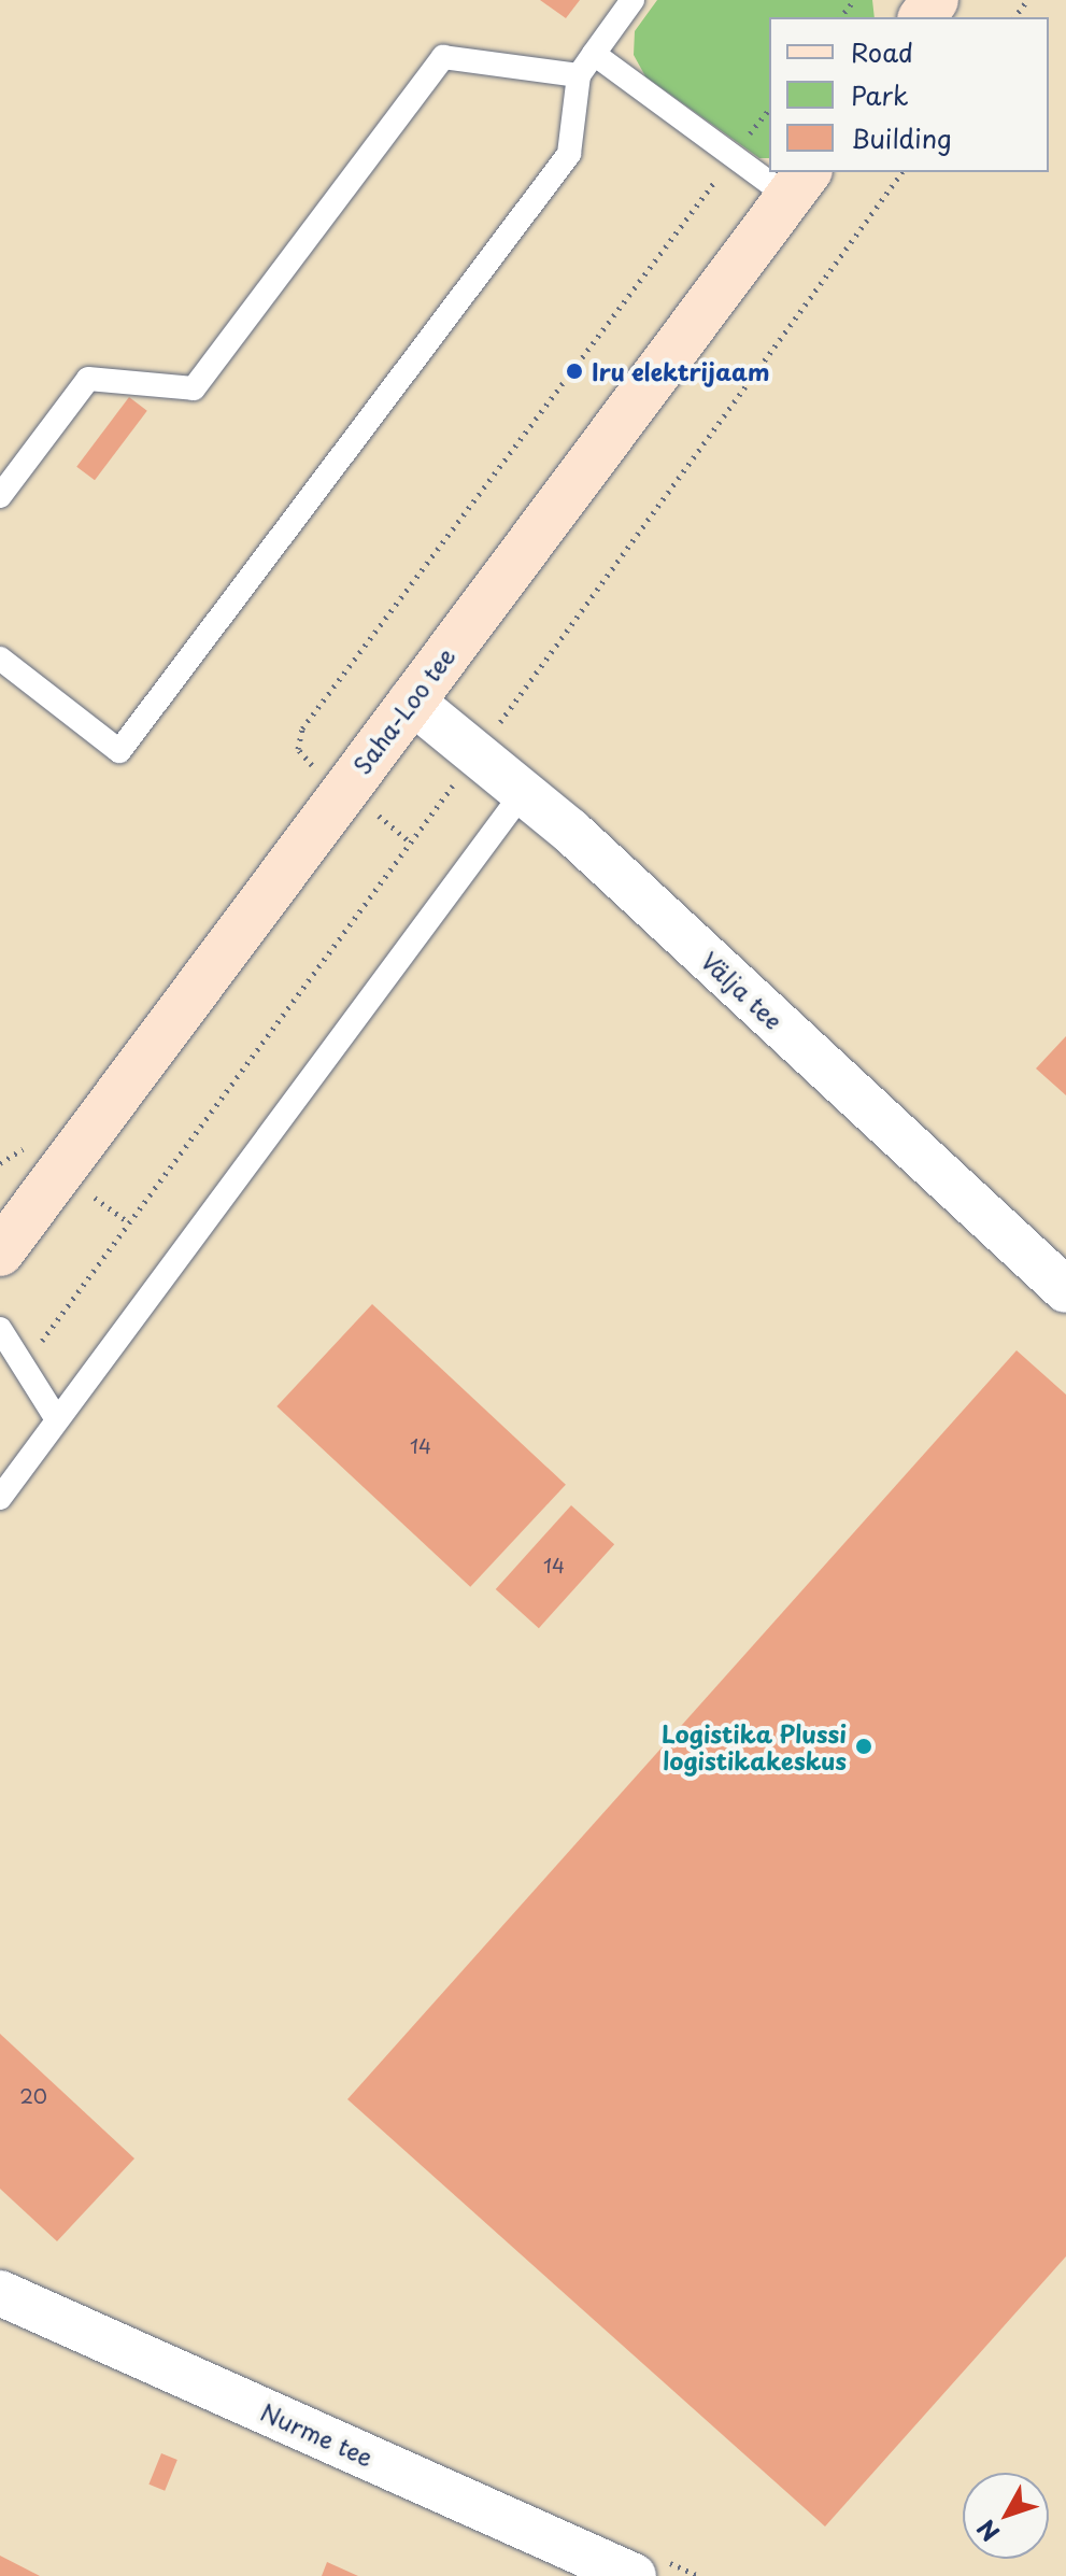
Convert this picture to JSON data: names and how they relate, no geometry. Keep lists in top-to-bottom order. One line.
{"streets":{"main road":["Saha-Loo tee"],"street":["Välja tee","Nurme tee"]},"crossings":[["Saha-Loo tee","Välja tee"]],"places":["Iru elektrijaam","Logistika Plussi logistikakeskus"],"house_numbers":["14","14","20"],"legend":["Road","Park","Building"],"north":"bottom left"}
